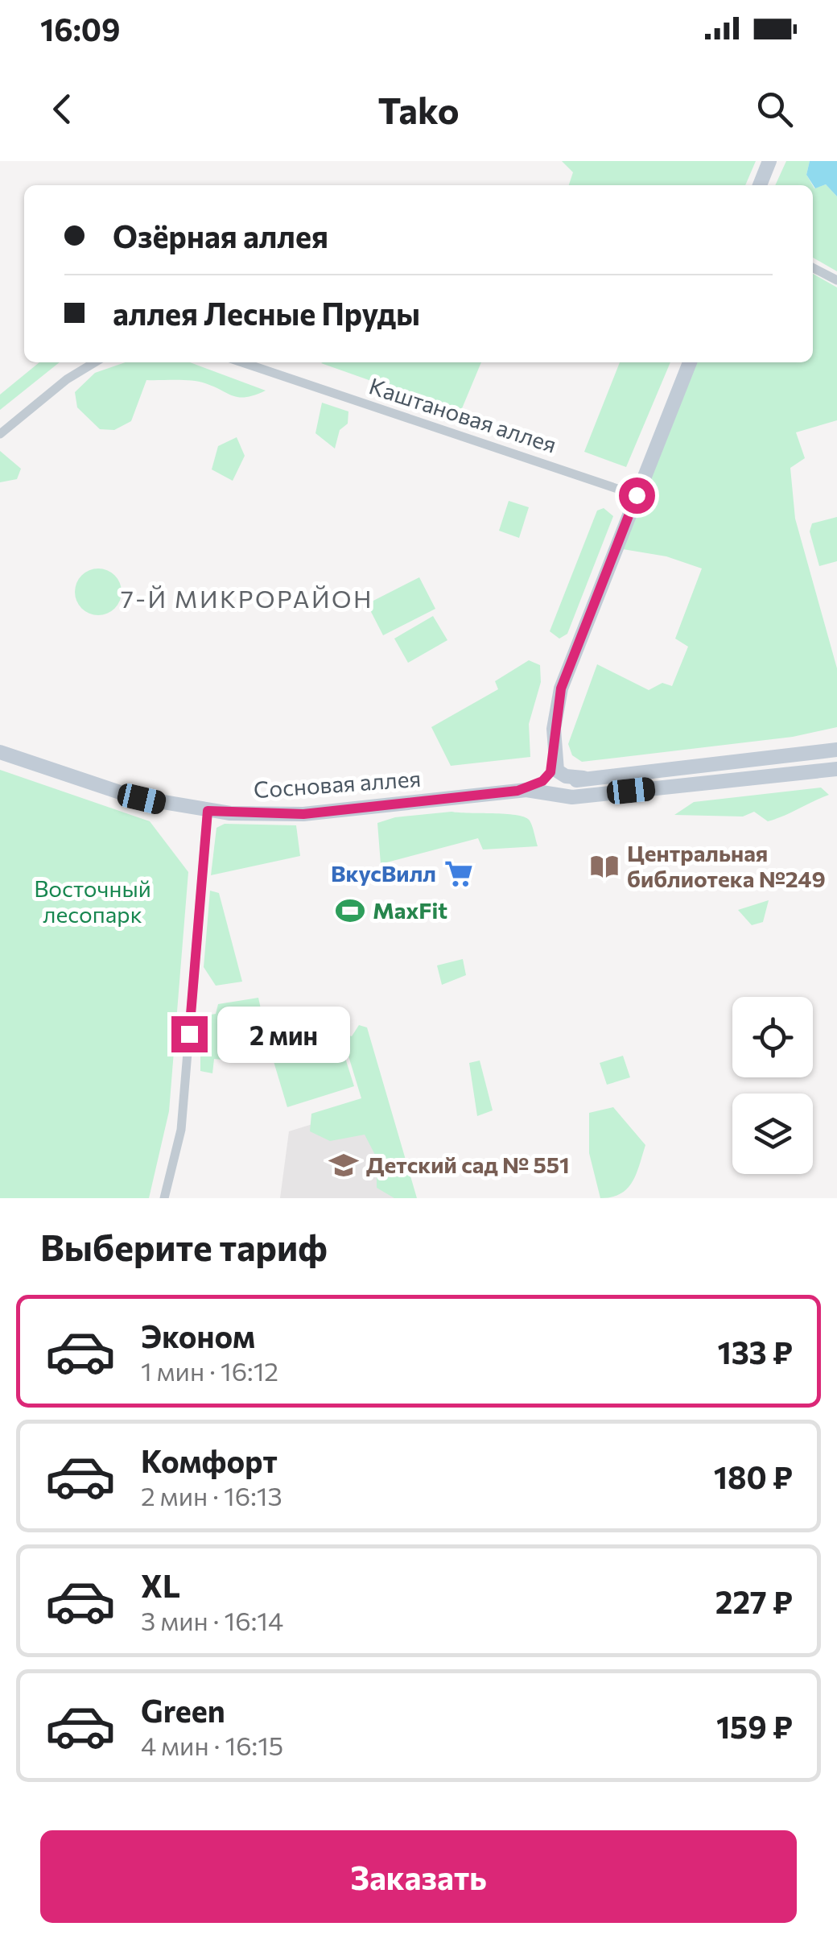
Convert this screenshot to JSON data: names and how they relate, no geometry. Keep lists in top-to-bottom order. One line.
{"streets":{"main road":["Сосновая аллея"],"street":["Каштановая аллея"]},"districts":["7-Й МИКРОРАЙОН"],"parks":["Восточный лесопарк"],"places":{"library":["Центральная библиотека №249"],"supermarket":["ВкусВилл"],"sports":["MaxFit"],"school or university":["Детский сад № 551"]},"page":{"status":"16:09","header":"Tako","banner":["Озёрная аллея","аллея Лесные Пруды"],"bubble":"2 мин","heading":"Выберите тариф","list":[{"name":"Эконом","note":"1 мин · 16:12","value":"133 ₽"},{"name":"Комфорт","note":"2 мин · 16:13","value":"180 ₽"},{"name":"XL","note":"3 мин · 16:14","value":"227 ₽"},{"name":"Green","note":"4 мин · 16:15","value":"159 ₽"}],"buttons":"Заказать"}}
